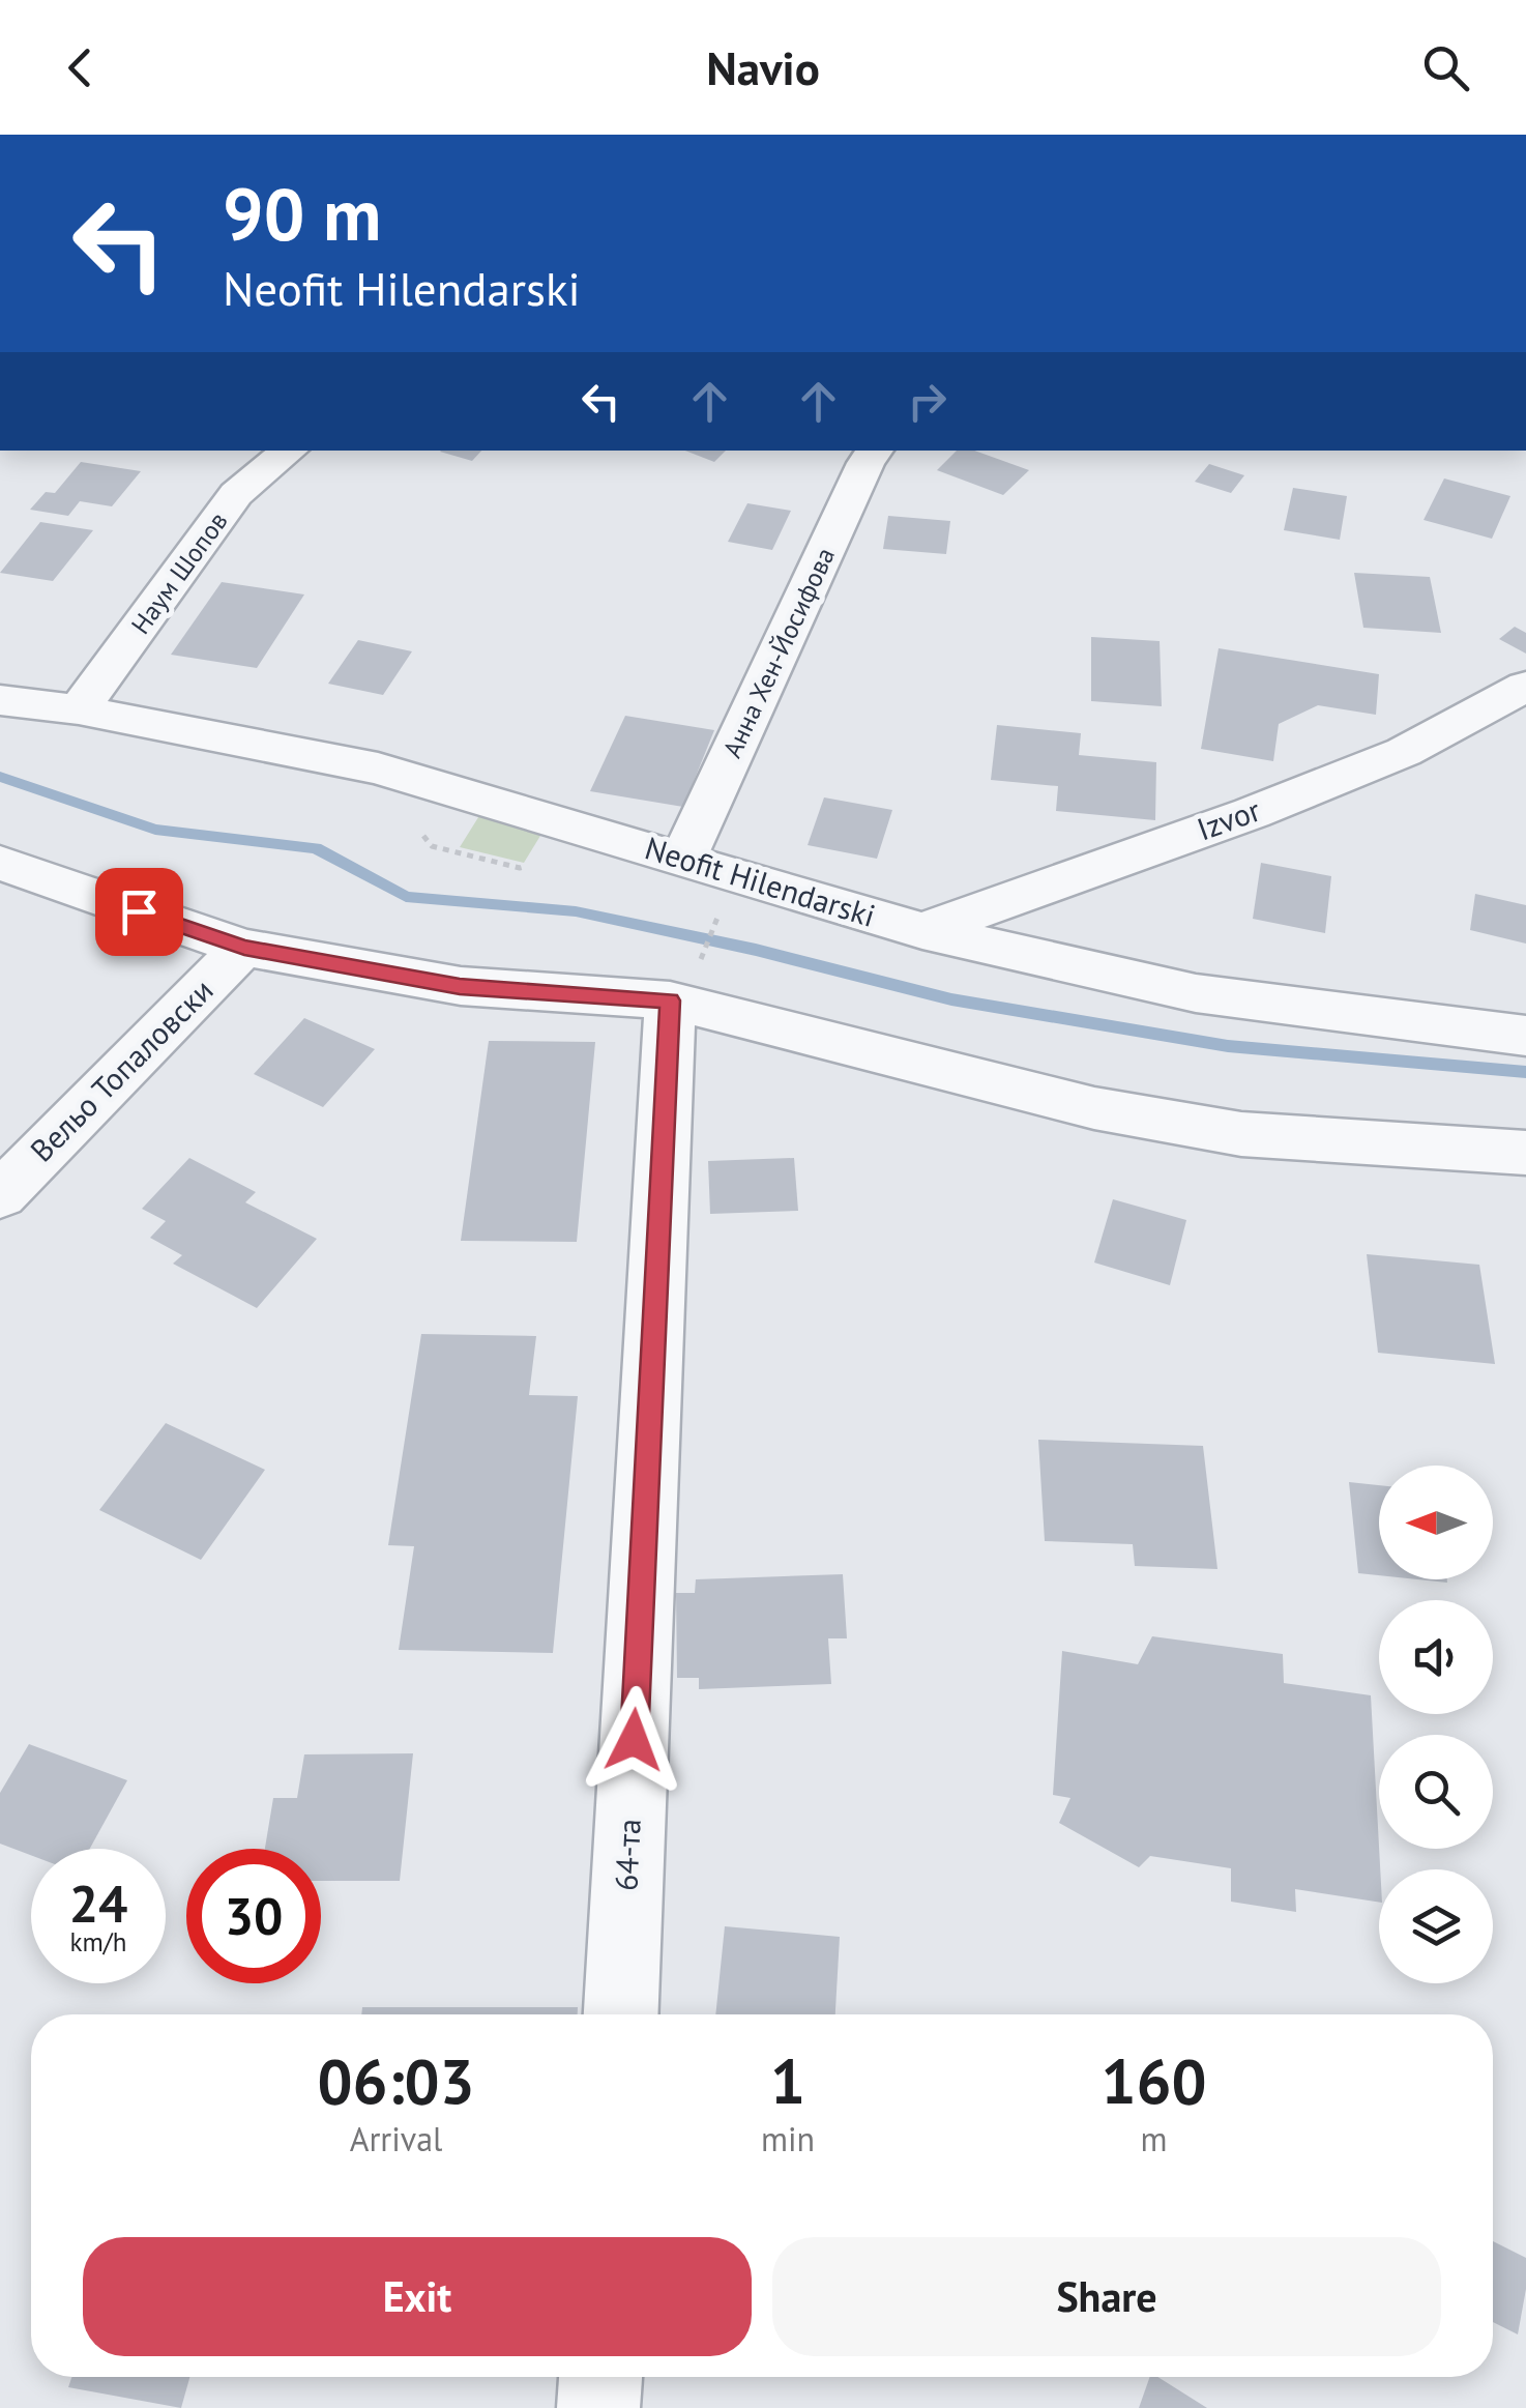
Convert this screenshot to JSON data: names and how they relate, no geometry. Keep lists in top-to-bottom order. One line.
{"streets":{"street":["Наум Шопов","Анна Хен-Йосифова","Izvor","Neofit Hilendarski","Вельо Топаловски","64-та"]},"crossings":[["Наум Шопов","Neofit Hilendarski"],["Анна Хен-Йосифова","Neofit Hilendarski"],["Izvor","Neofit Hilendarski"]],"north":"left","page":{"header":"Navio","turn":["90 m","Neofit Hilendarski"],"speed":"24 km/h","limit":"30","eta":["06:03","Arrival","1","min","160","m"],"buttons":["Exit","Share"]}}
